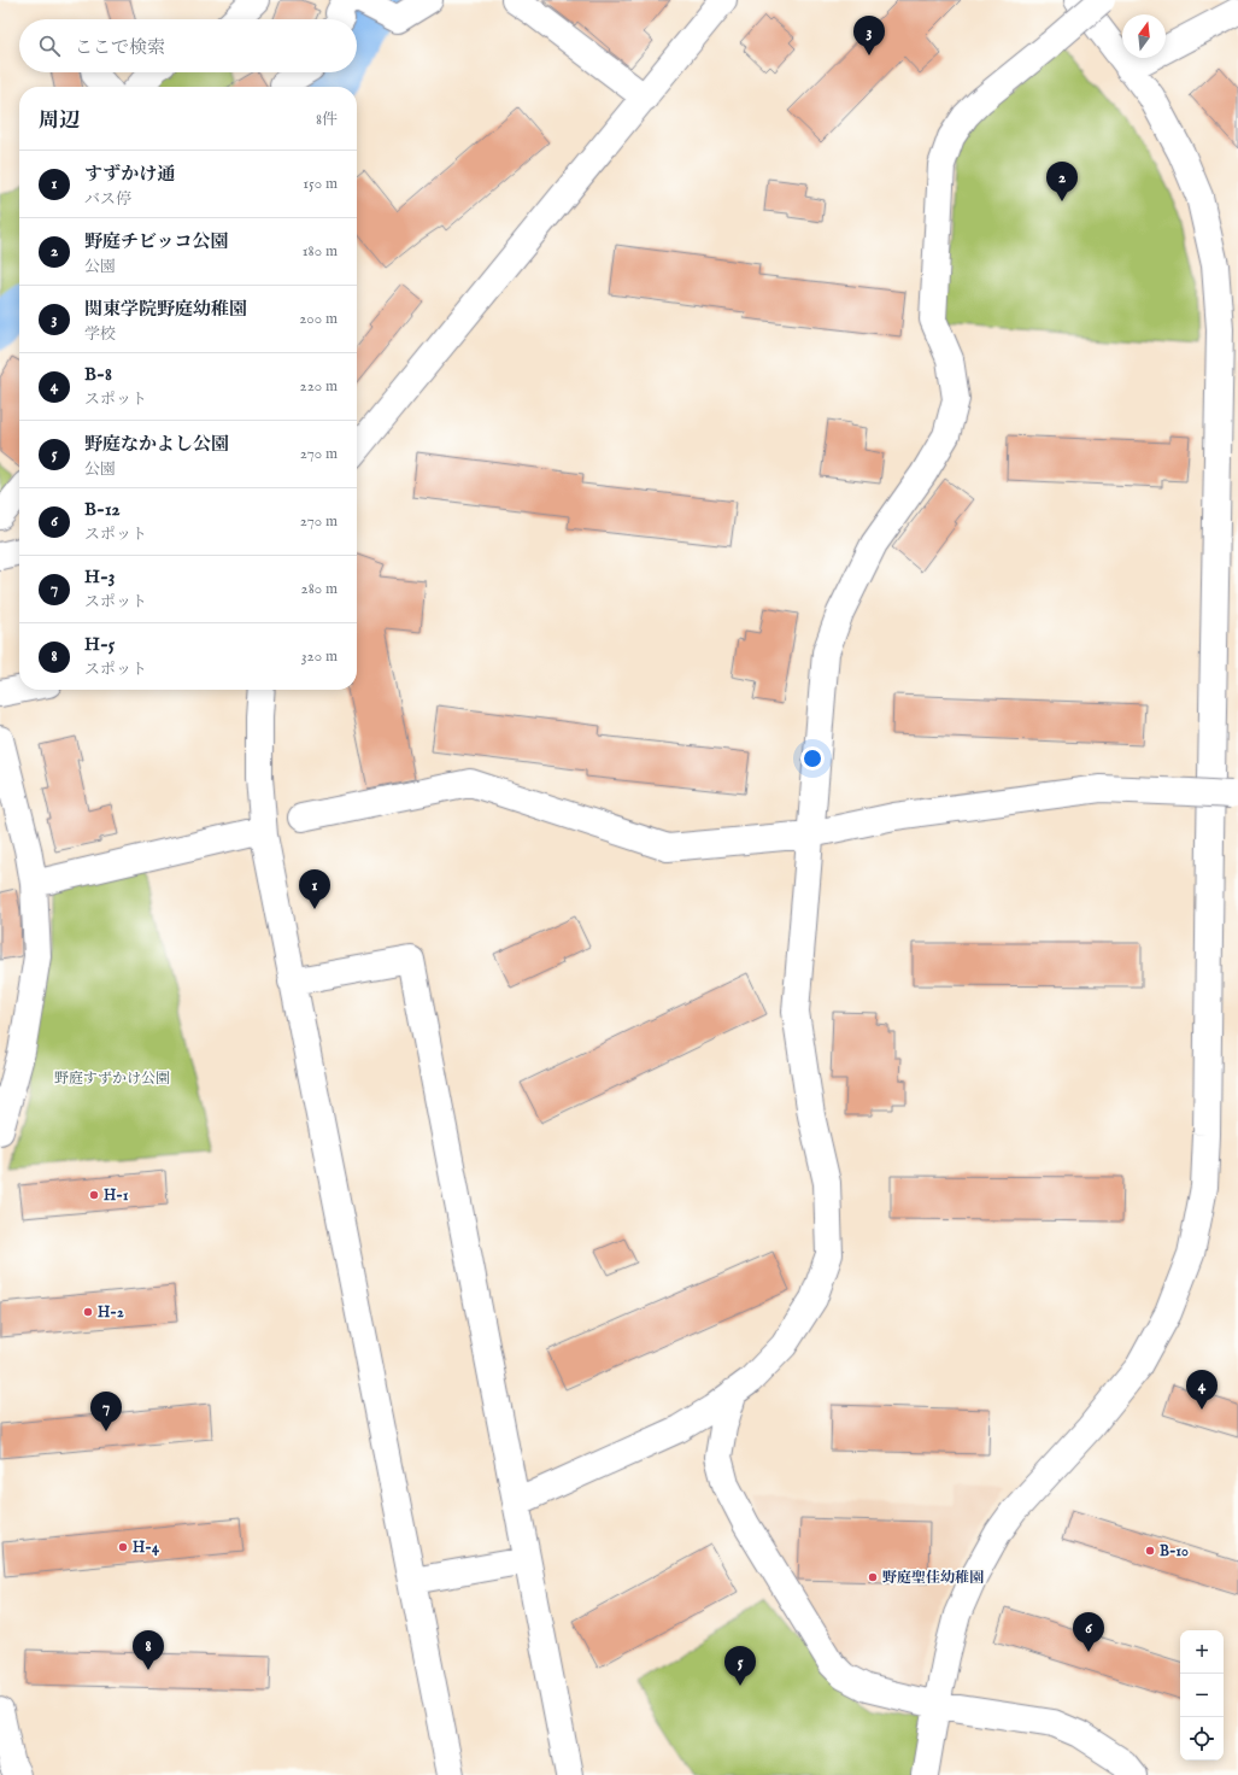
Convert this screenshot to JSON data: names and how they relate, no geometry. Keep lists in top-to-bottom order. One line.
{"parks":["野庭すずかけ公園"],"places":["H-1","H-2","H-4","B-10","野庭聖佳幼稚園"],"north":"top","page":{"pins":["3","2","1","4","7","6","8","5"],"search":"ここで検索","heading":["周辺","8件"],"list":[{"mark":"1","name":"すずかけ通","note":"バス停","value":"150 m"},{"mark":"2","name":"野庭チビッコ公園","note":"公園","value":"180 m"},{"mark":"3","name":"関東学院野庭幼稚園","note":"学校","value":"200 m"},{"mark":"4","name":"B-8","note":"スポット","value":"220 m"},{"mark":"5","name":"野庭なかよし公園","note":"公園","value":"270 m"},{"mark":"6","name":"B-12","note":"スポット","value":"270 m"},{"mark":"7","name":"H-3","note":"スポット","value":"280 m"},{"mark":"8","name":"H-5","note":"スポット","value":"320 m"}],"map_buttons":["+","−"]}}
